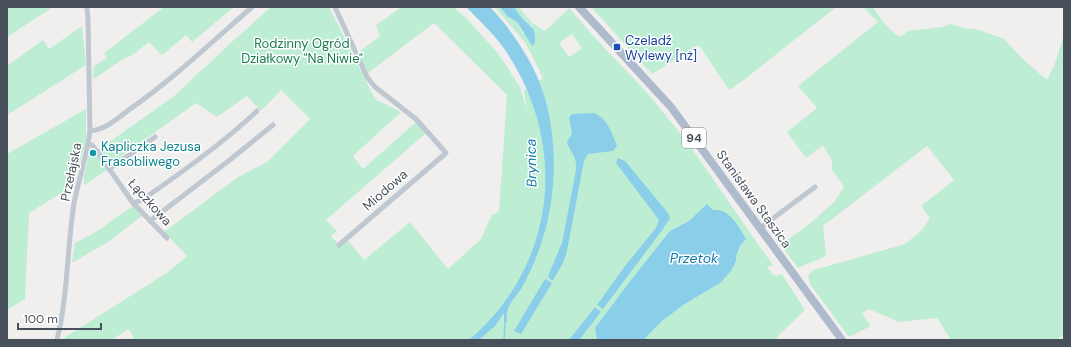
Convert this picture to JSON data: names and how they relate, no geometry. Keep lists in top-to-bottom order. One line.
{"streets":{"main road":["94","Stanisława Staszica"],"street":["Przełajska","Miodowa","Łączkowa"]},"crossings":[["Przełajska","Łączkowa"]],"water":["Brynica","Przetok"],"parks":["Rodzinny Ogród Działkowy \"Na Niwie\""],"places":{"transit":["Czeladź Wylewy [nż]"],"other":["Kapliczka Jezusa Frasobliwego"]},"scale_bar":"100 m"}
